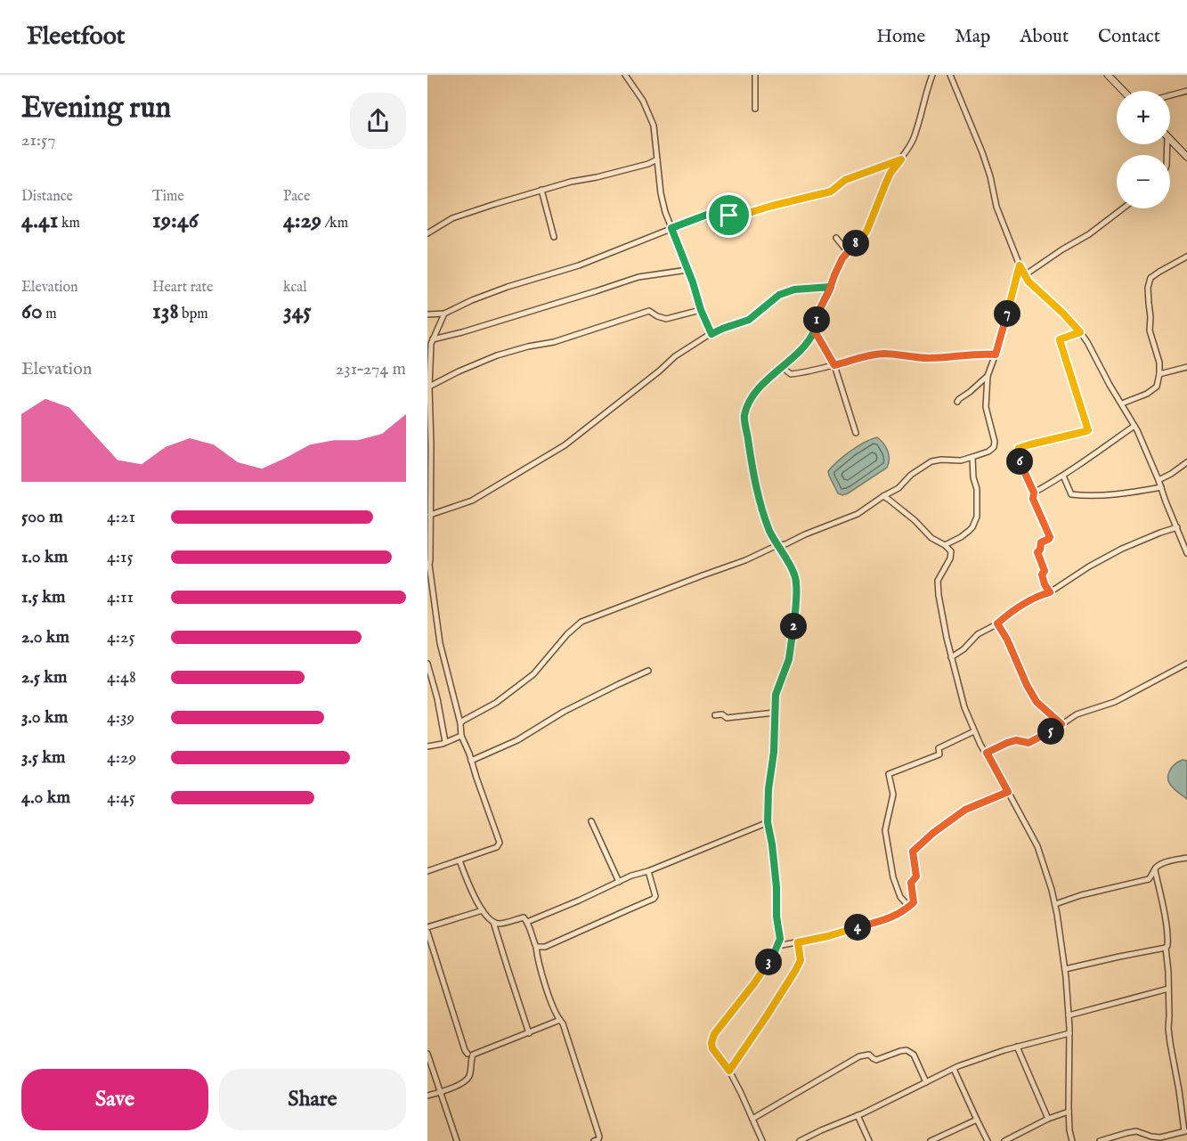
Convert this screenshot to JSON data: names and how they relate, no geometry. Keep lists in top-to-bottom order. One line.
{"page":{"header":"Fleetfoot","nav":["Home","Map","About","Contact"],"heading":["Evening run","21:57"],"map_buttons":["+","−"],"stats":[["Distance","4.41 km"],["Time","19:46"],["Pace","4:29 /km"],["Elevation","60 m"],["Heart rate","138 bpm"],["kcal","345"]],"pins":["8","7","1","6","2","5","4","3"],"chart":["Elevation","231–274 m"],"list":[{"name":"500 m","note":"4:21"},{"name":"1.0 km","note":"4:15"},{"name":"1.5 km","note":"4:11"},{"name":"2.0 km","note":"4:25"},{"name":"2.5 km","note":"4:48"},{"name":"3.0 km","note":"4:39"},{"name":"3.5 km","note":"4:29"},{"name":"4.0 km","note":"4:45"}],"buttons":["Save","Share"]}}
